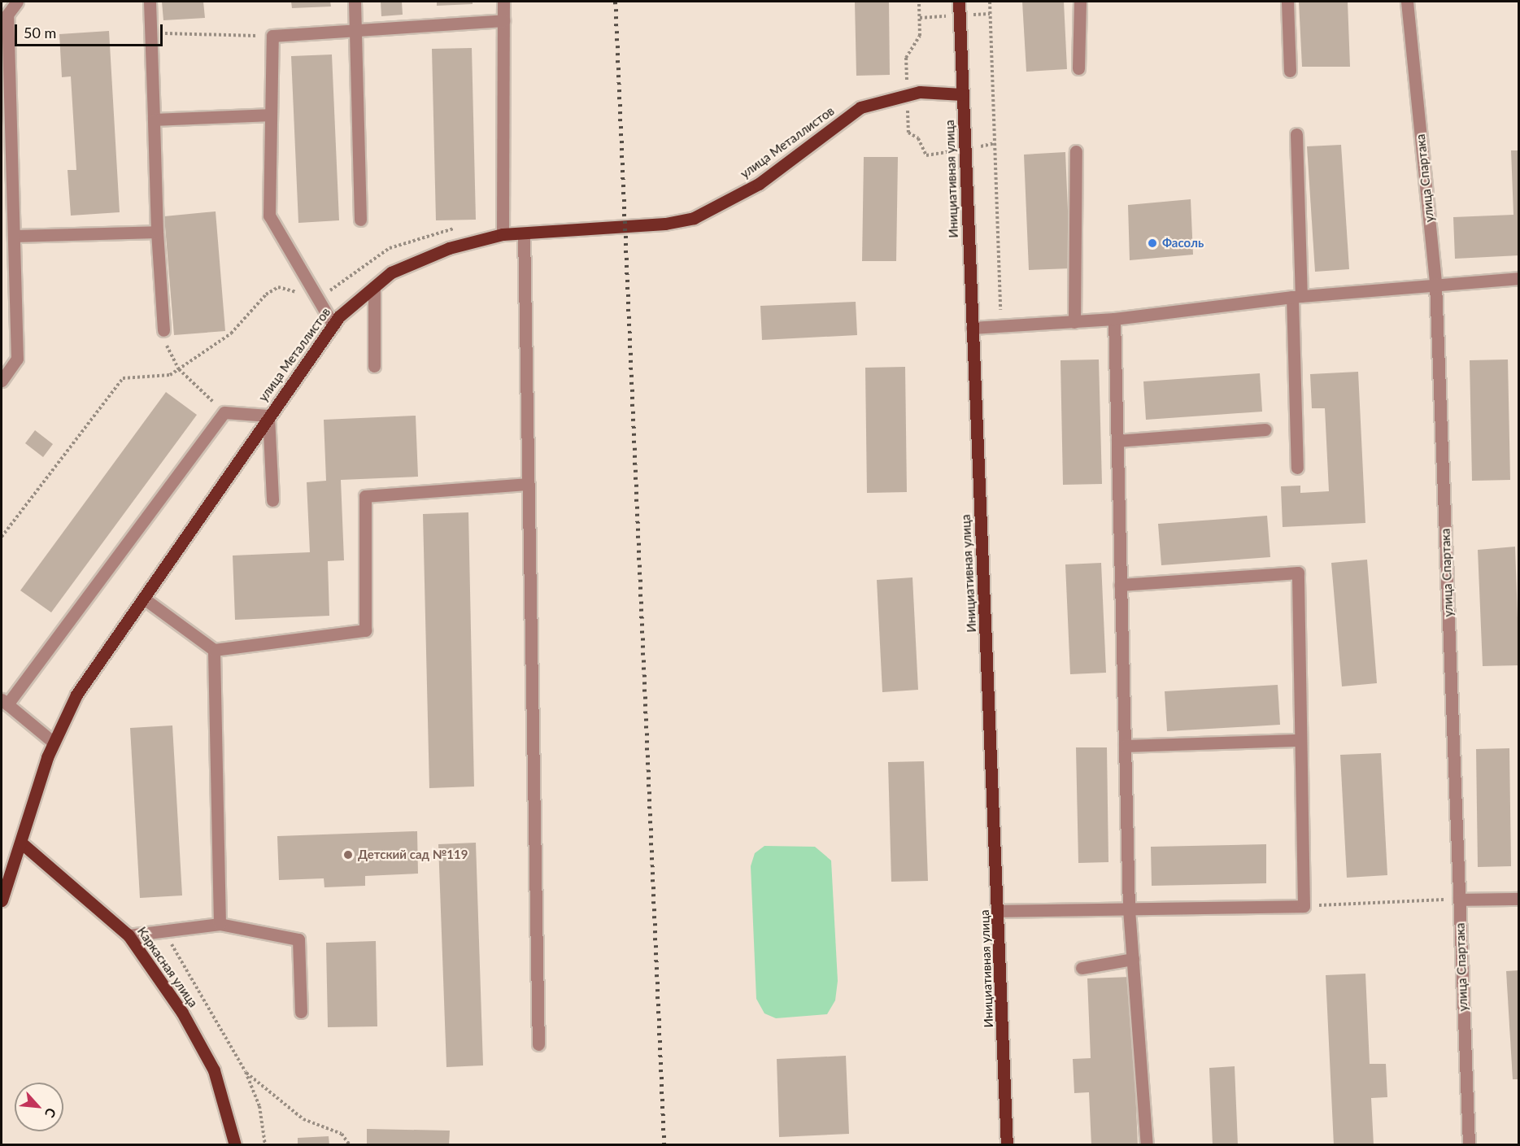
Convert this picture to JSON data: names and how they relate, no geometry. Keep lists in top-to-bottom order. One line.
{"streets":{"main road":["улица Металлистов","Инициативная улица","Каркасная улица"],"street":["улица Спартака"]},"crossings":[["улица Металлистов","Инициативная улица"],["улица Металлистов","Каркасная улица"]],"places":["Фасоль","Детский сад №119"],"scale_bar":"50 m","north":"bottom right"}
